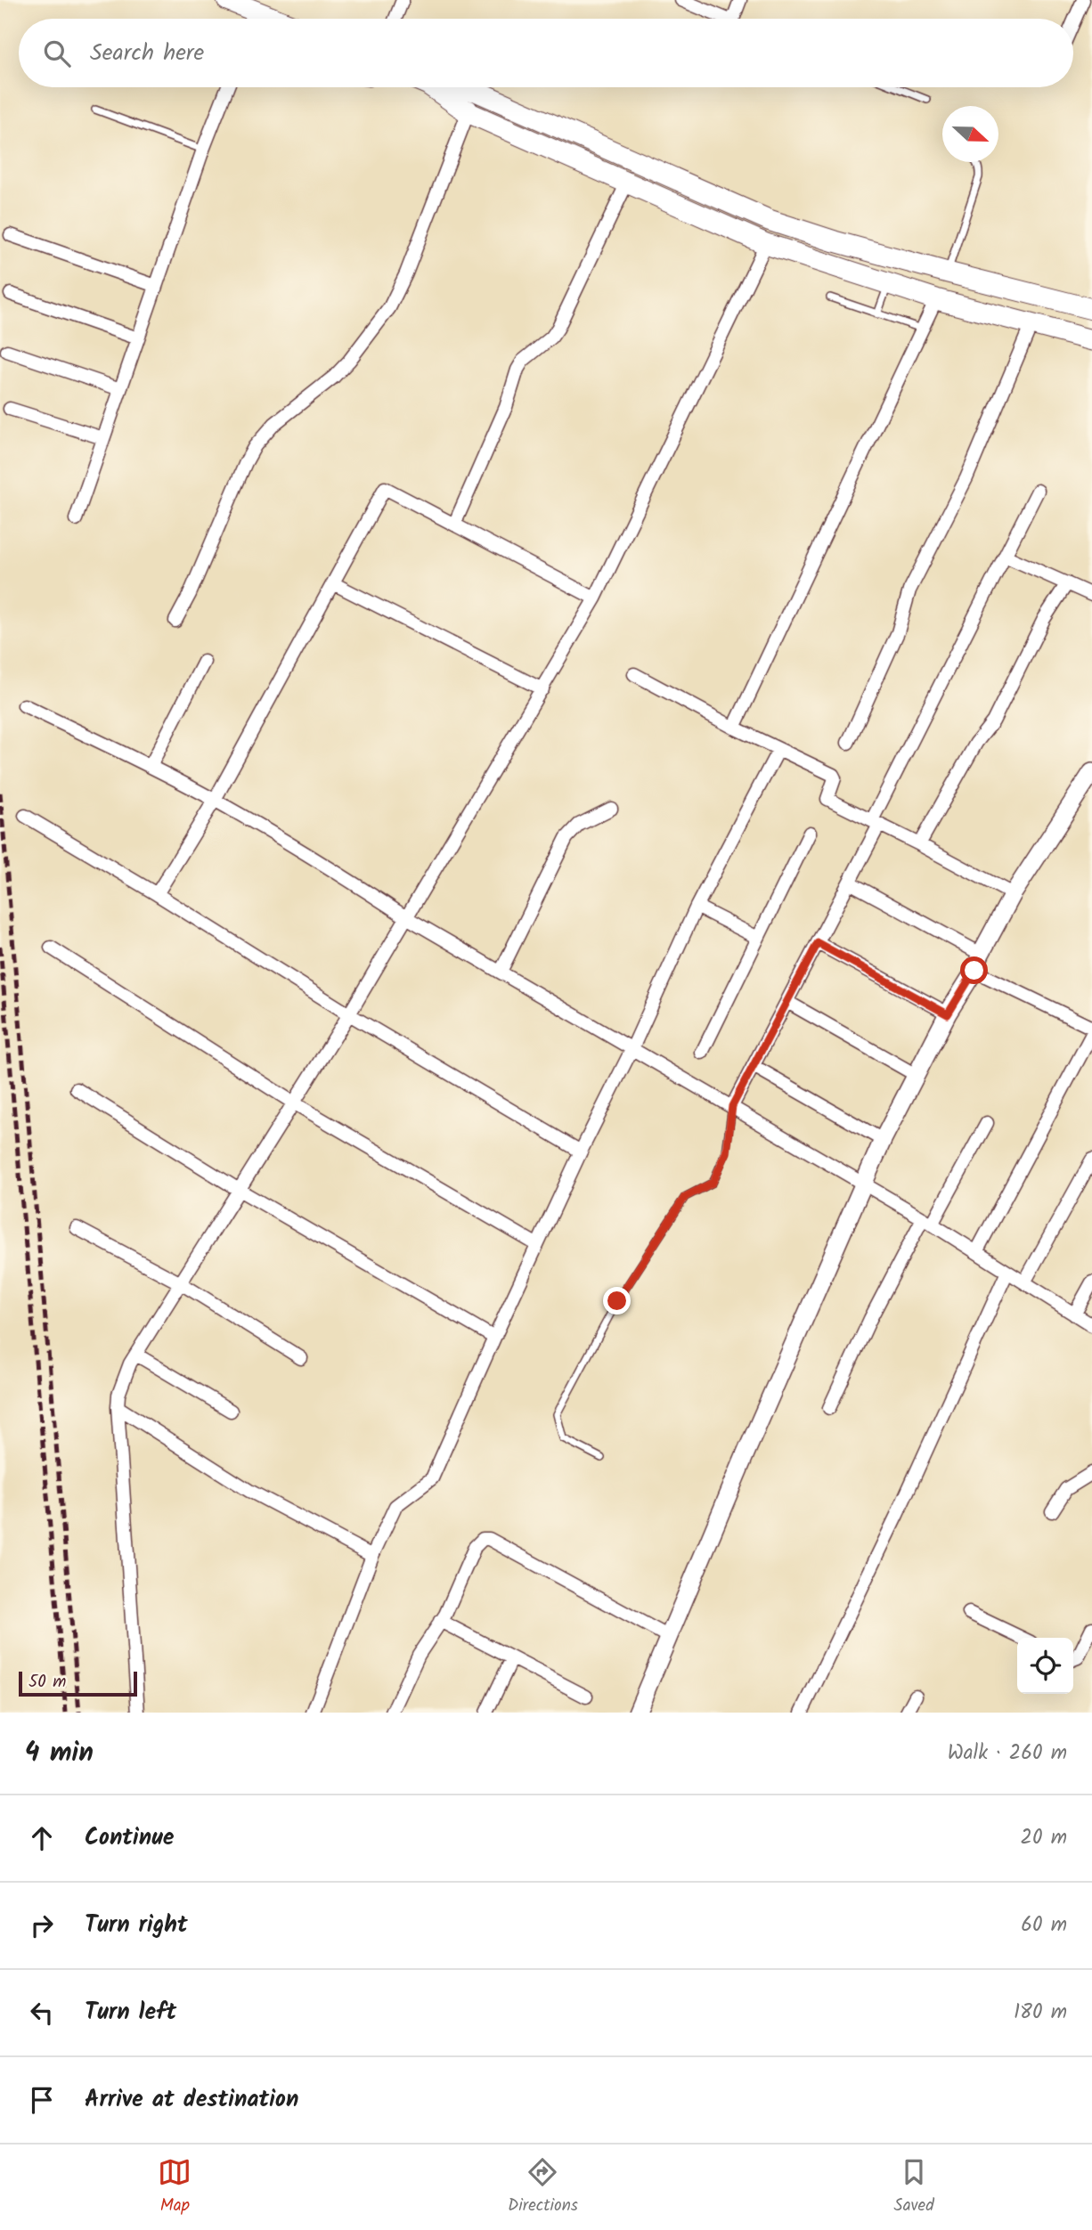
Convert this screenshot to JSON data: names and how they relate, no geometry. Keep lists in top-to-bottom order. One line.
{"scale_bar":"50 m","north":"right","page":{"search":"Search here","scale":"50 m","heading":["4 min","Walk · 260 m"],"list":[["Continue","20 m"],["Turn right","60 m"],["Turn left","180 m"],"Arrive at destination"],"nav":["Map","Directions","Saved"]}}
